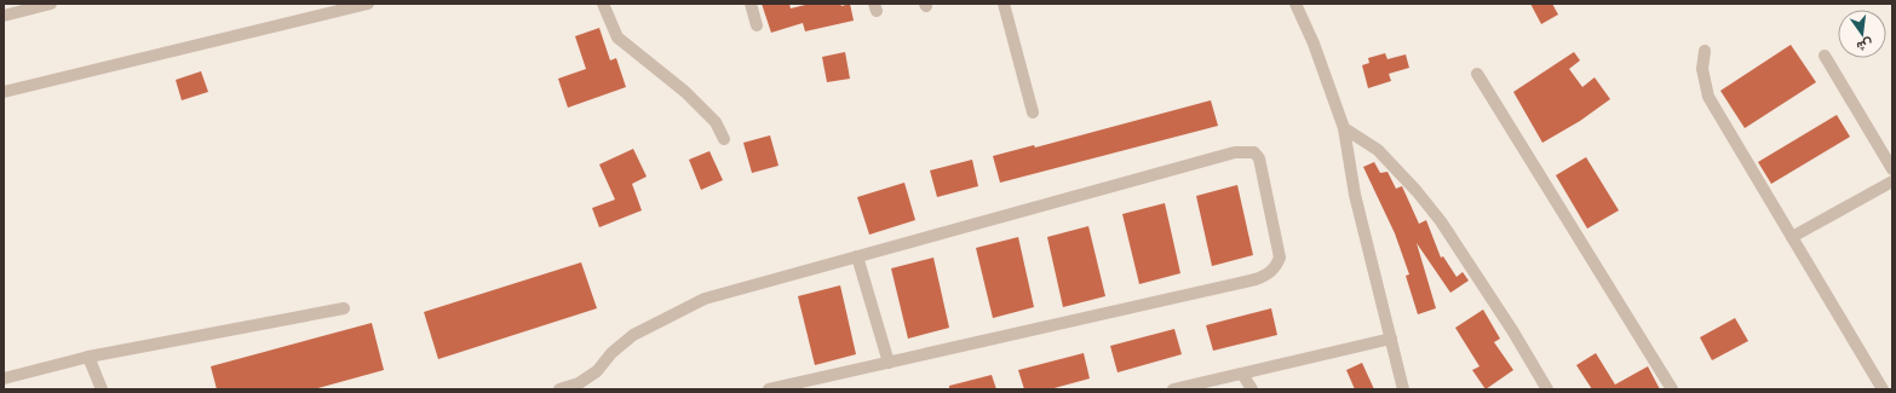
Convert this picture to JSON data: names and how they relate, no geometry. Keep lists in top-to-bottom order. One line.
{"north":"bottom"}
